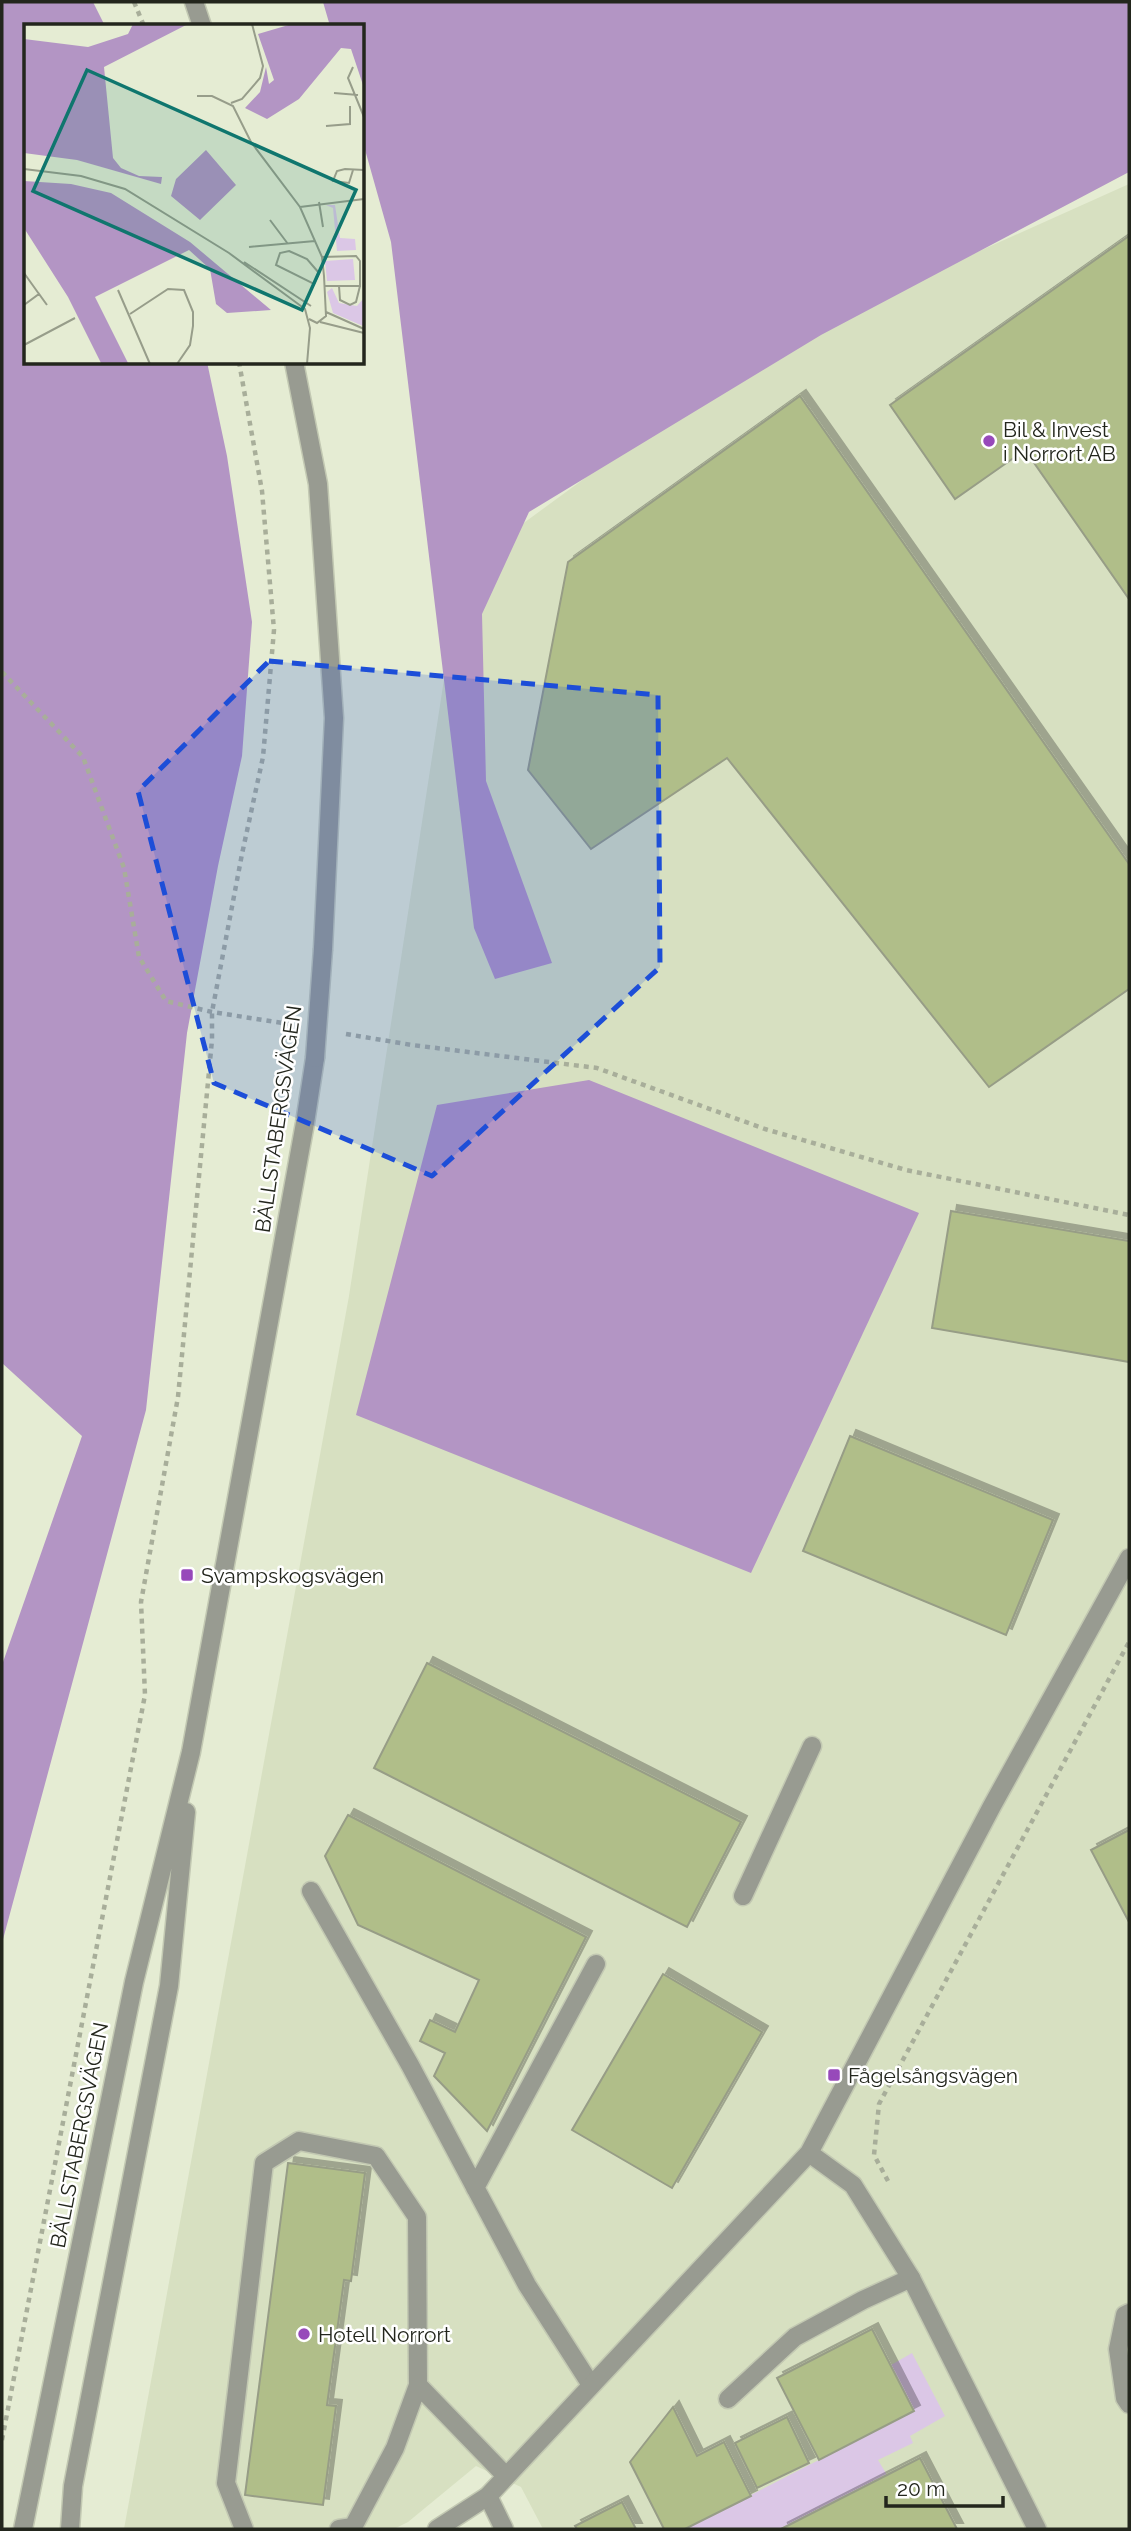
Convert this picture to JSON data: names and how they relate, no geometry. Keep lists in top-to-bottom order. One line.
{"streets":{"street":["BÄLLSTABERGSVÄGEN"]},"places":{"other":["Bil & Invest i Norrort AB","Hotell Norrort"],"transit":["Svampskogsvägen","Fågelsångsvägen"]},"scale_bar":"20 m"}
